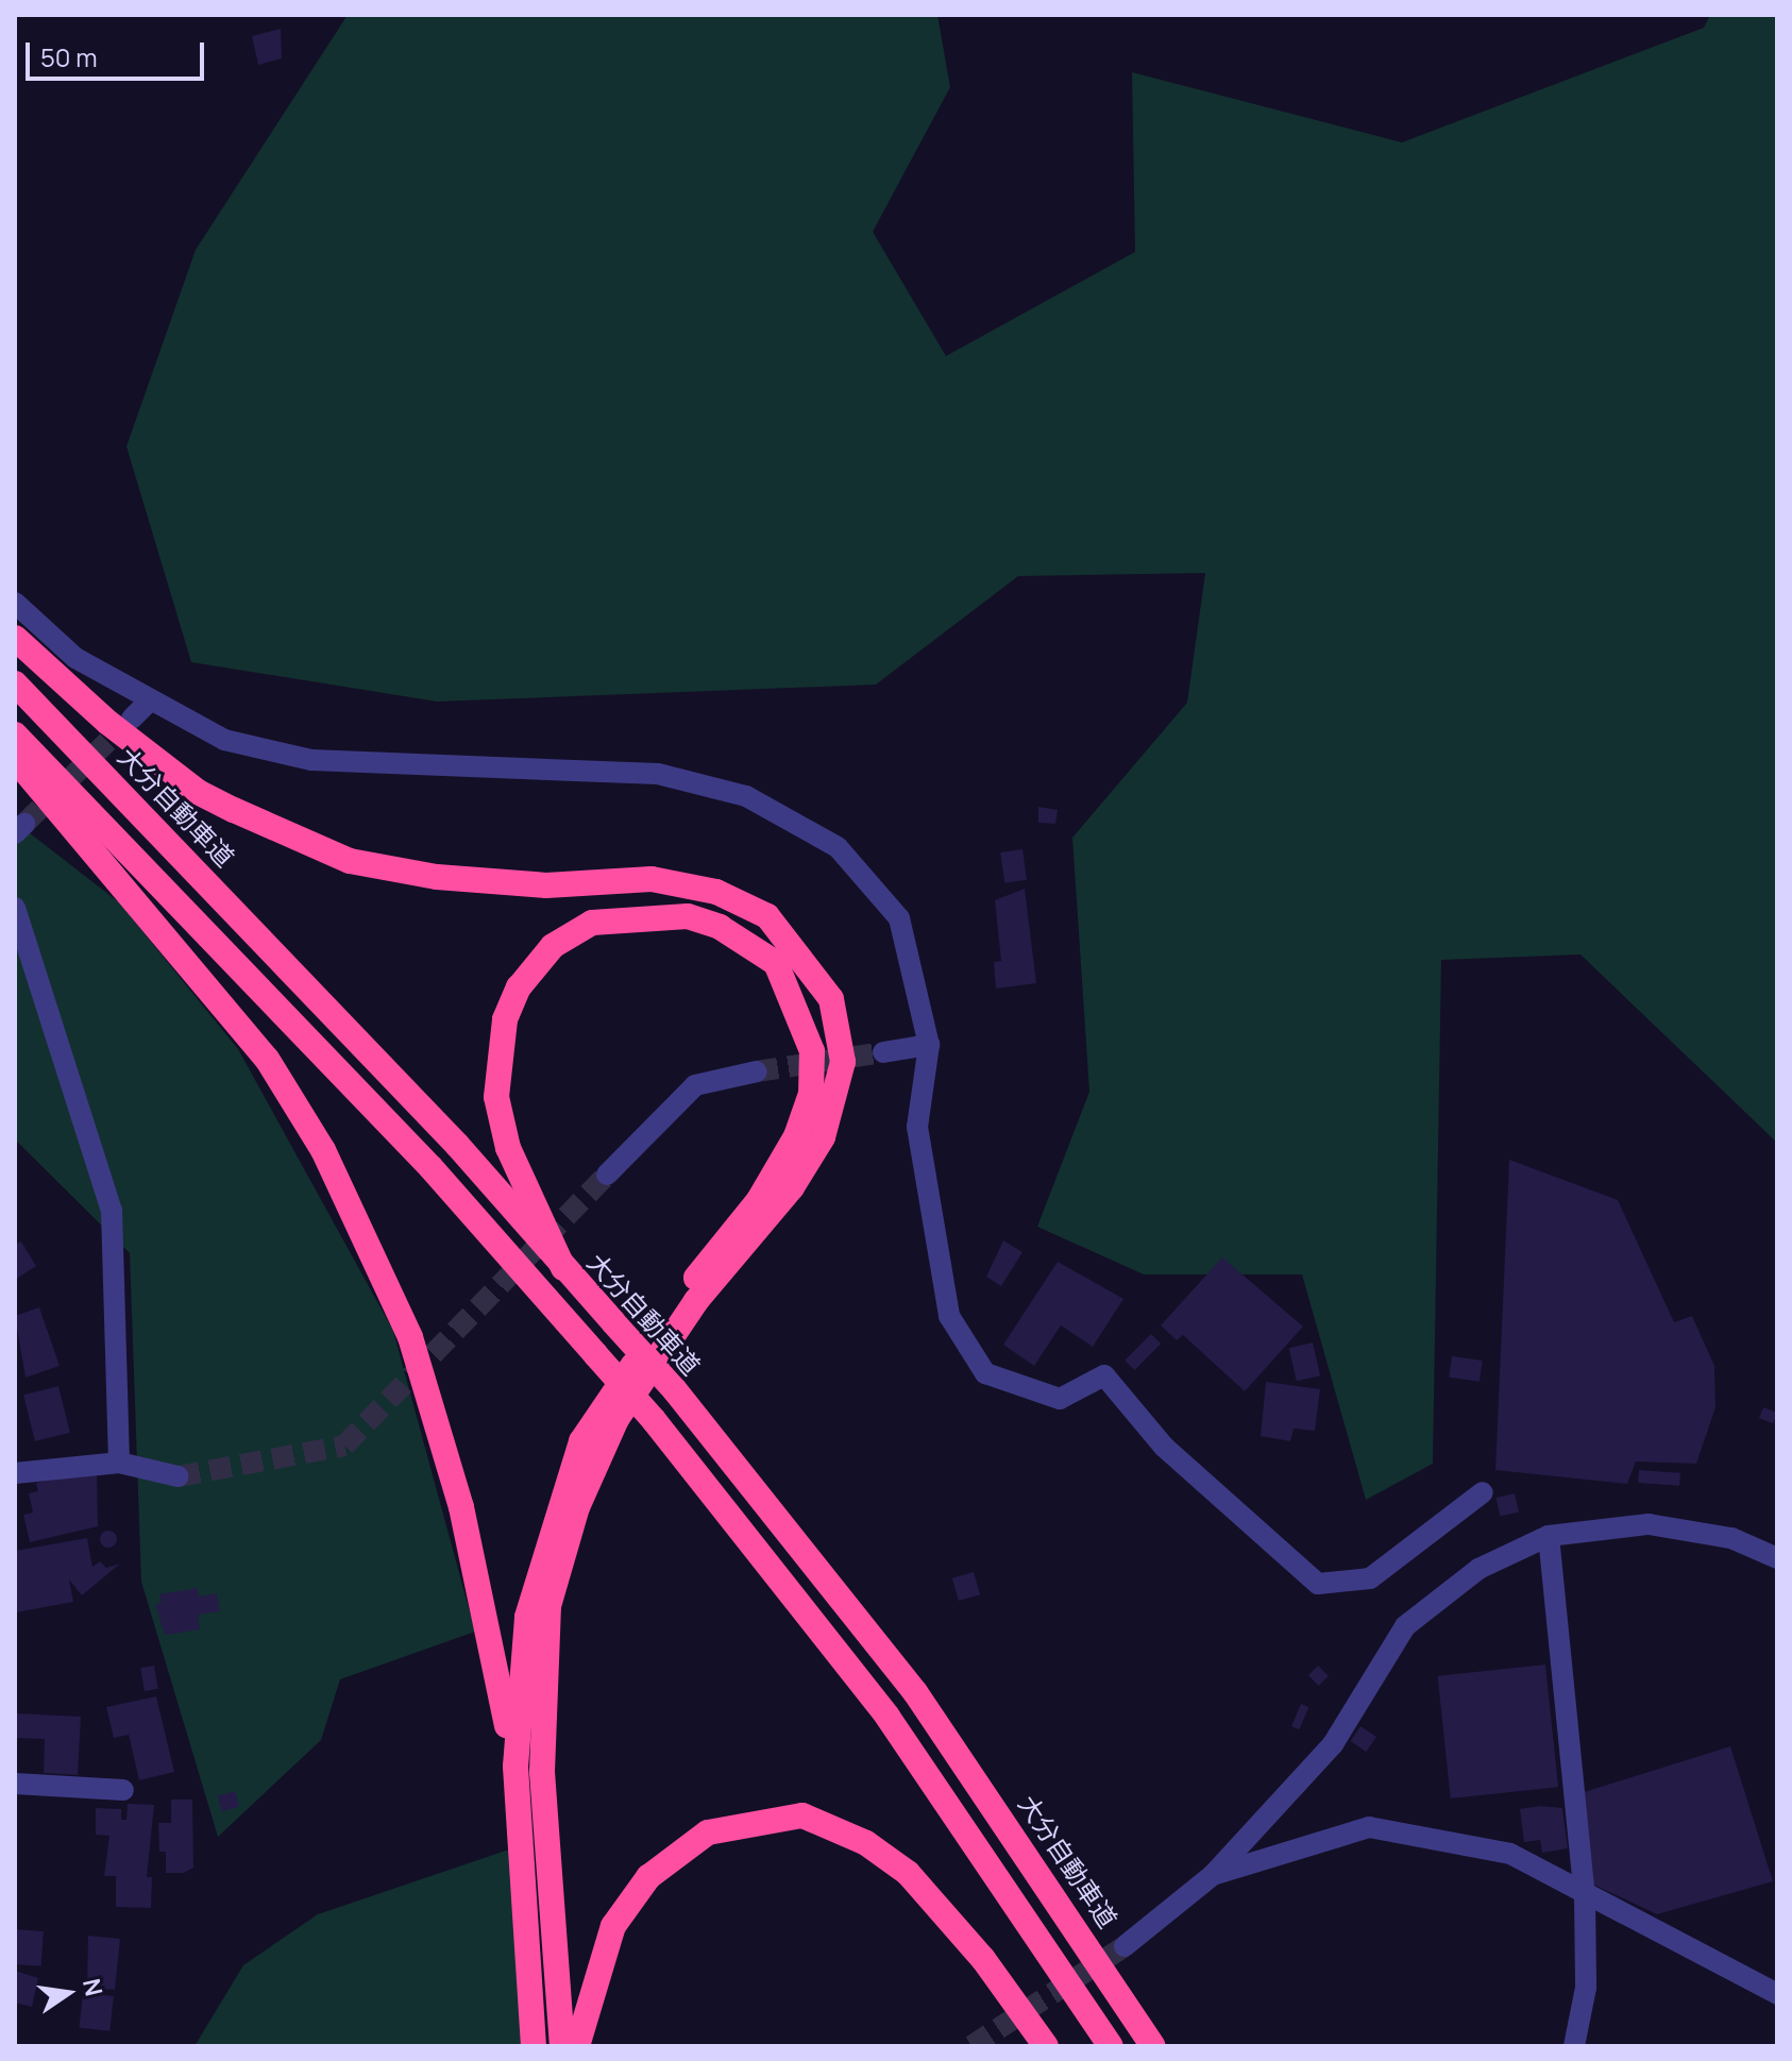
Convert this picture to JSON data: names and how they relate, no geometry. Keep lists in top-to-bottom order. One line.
{"streets":{"highway":["大分自動車道"]},"scale_bar":"50 m","north":"right"}
